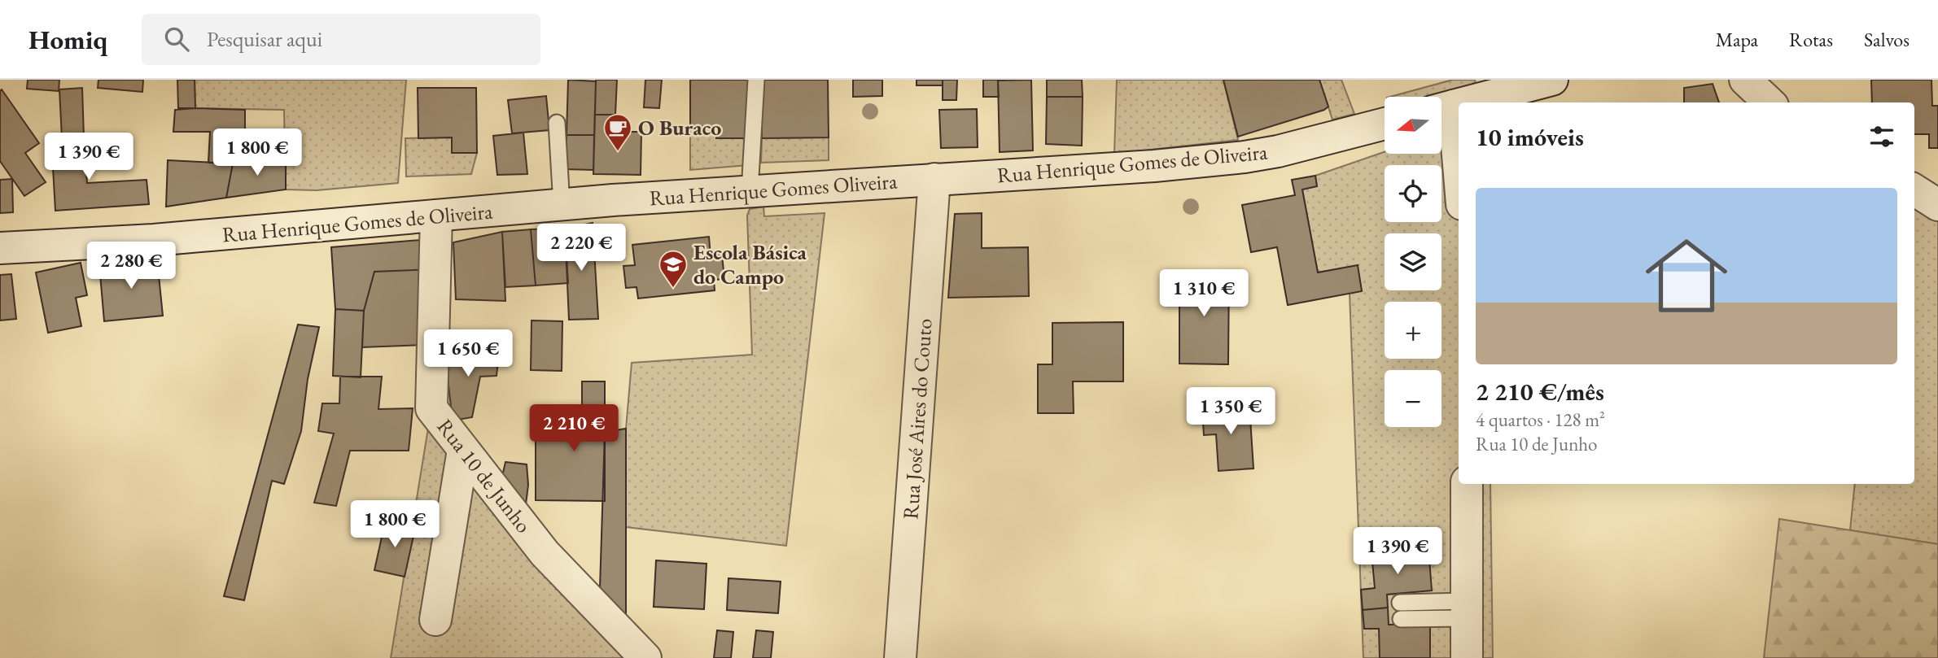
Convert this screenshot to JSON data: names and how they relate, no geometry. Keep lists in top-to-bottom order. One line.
{"streets":{"street":["Rua Henrique Gomes de Oliveira","Rua Henrique Gomes Oliveira","Rua José Aires do Couto","Rua 10 de Junho"]},"crossings":[["Rua Henrique Gomes de Oliveira","Rua Henrique Gomes Oliveira"],["Rua Henrique Gomes de Oliveira","Rua José Aires do Couto"],["Rua Henrique Gomes de Oliveira","Rua 10 de Junho"],["Rua Henrique Gomes Oliveira","Rua José Aires do Couto"]],"places":{"cafe":["O Buraco"],"school or university":["Escola Básica do Campo"]},"north":"left","page":{"header":"Homiq","search":"Pesquisar aqui","nav":["Mapa","Rotas","Salvos"],"map_buttons":["+","−"],"heading":"10 imóveis","price":["1 800 €","1 390 €","2 220 €","2 280 €","1 310 €","1 650 €","1 350 €","2 210 €","1 800 €","1 390 €"],"list":[{"name":"2 210 €/mês","note":"4 quartos · 128 m² · Rua 10 de Junho"}]}}
